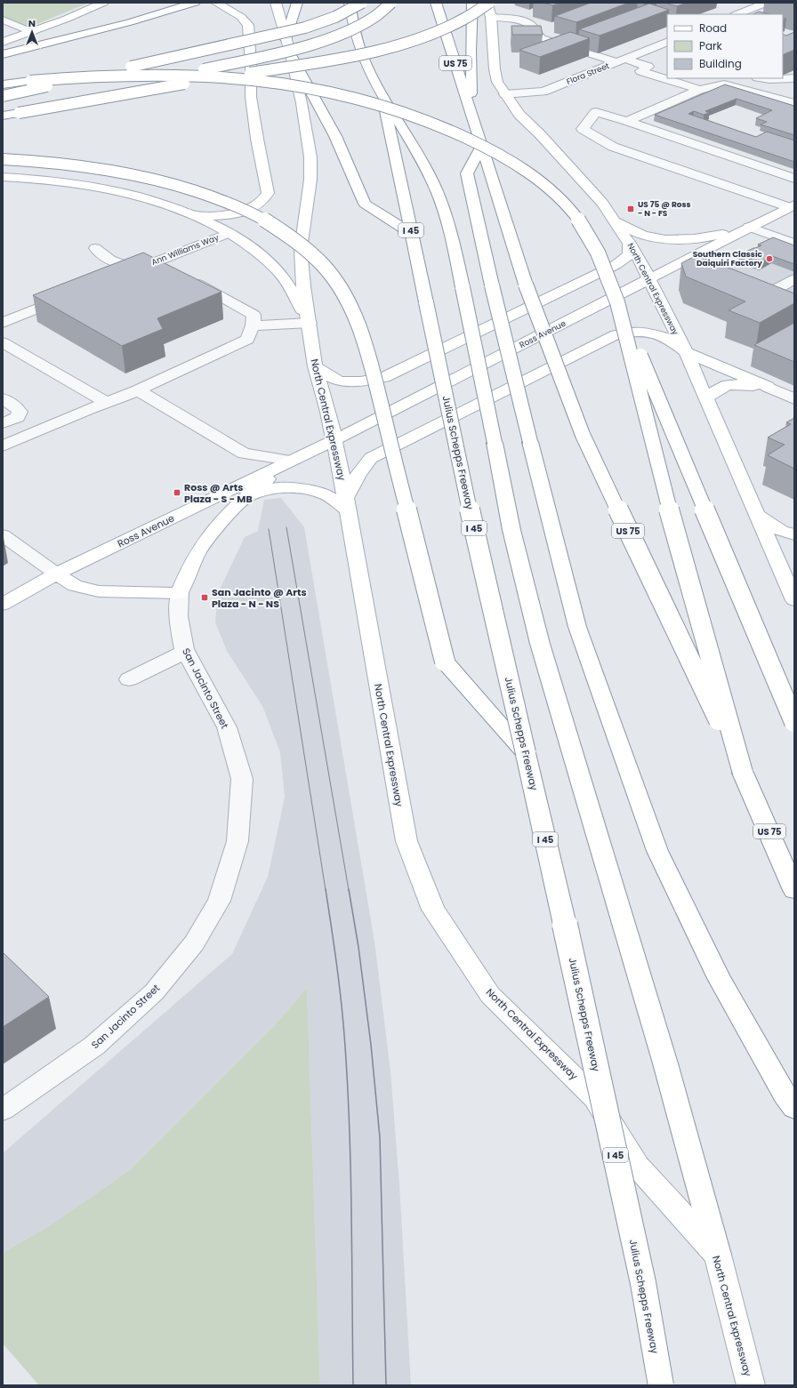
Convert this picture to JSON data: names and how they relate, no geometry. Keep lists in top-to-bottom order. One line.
{"streets":{"main road":["US 75","I 45","North Central Expressway","Ross Avenue","Julius Schepps Freeway"],"street":["Flora Street","Ann Williams Way","San Jacinto Street"]},"crossings":[["Flora Street","North Central Expressway"],["North Central Expressway","Ross Avenue"],["Ross Avenue","San Jacinto Street"]],"places":{"transit":["US 75 @ Ross - N - FS","Ross @ Arts Plaza - S - MB","San Jacinto @ Arts Plaza - N - NS"],"other":["Southern Classic Daiquiri Factory"]},"legend":["Road","Park","Building"],"north":"top"}
